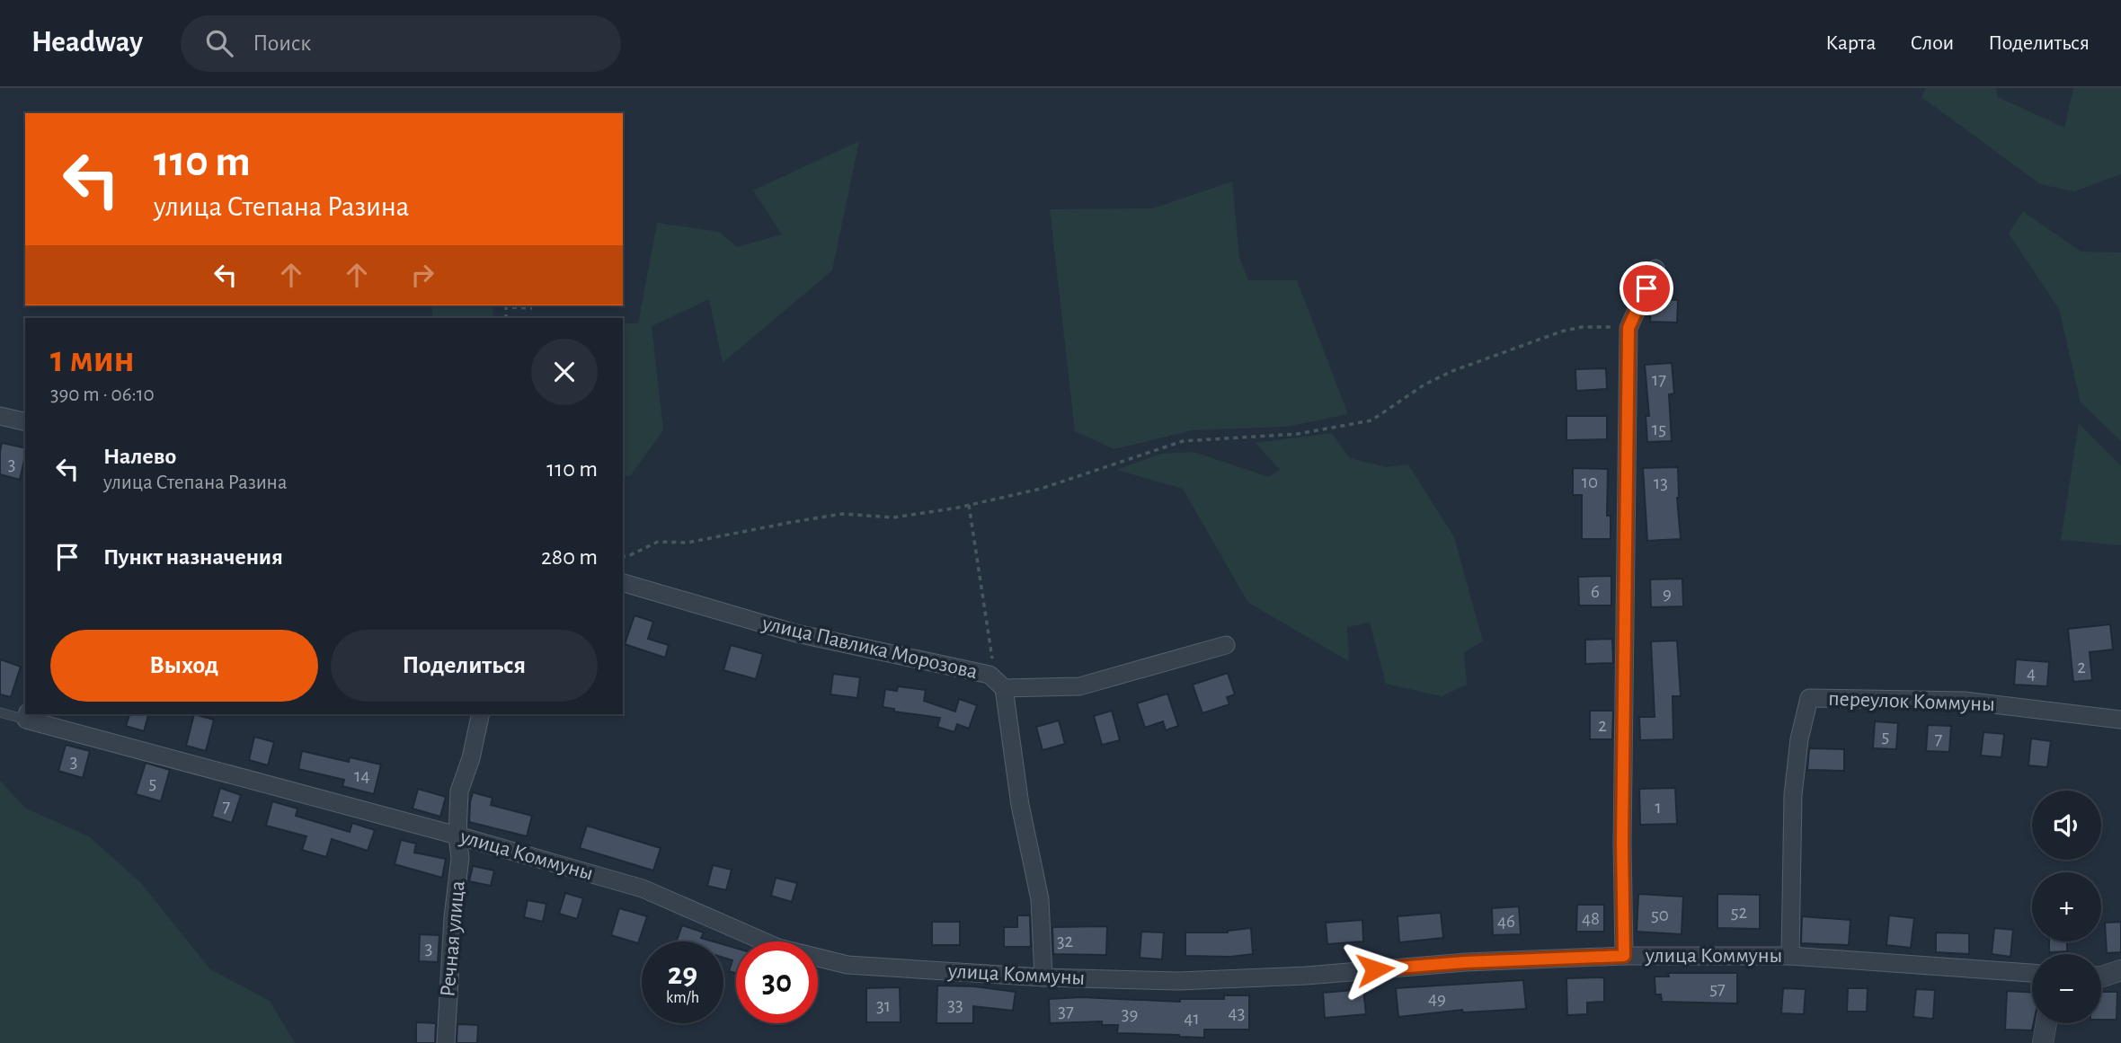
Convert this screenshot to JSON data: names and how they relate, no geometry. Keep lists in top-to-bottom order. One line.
{"streets":{"street":["улица Павлика Морозова","переулок Коммуны","улица Коммуны","Речная улица"]},"crossings":[["переулок Коммуны","улица Коммуны"],["улица Коммуны","Речная улица"]],"house_numbers":["17","15","3","10","13","6","9","2","4","2","5","7","3","14","5","7","1","52","50","48","46","32","3","57","49","33","31","37","43","39","41"],"page":{"header":"Headway","search":"Поиск","nav":["Карта","Слои","Поделиться"],"turn":["110 m","улица Степана Разина"],"heading":["1 мин","390 m · 06:10"],"list":[{"name":"Налево","note":"улица Степана Разина","value":"110 m"},{"name":"Пункт назначения","value":"280 m"}],"buttons":["Выход","Поделиться"],"map_buttons":["+","−"],"speed":"29 km/h","limit":"30"}}
